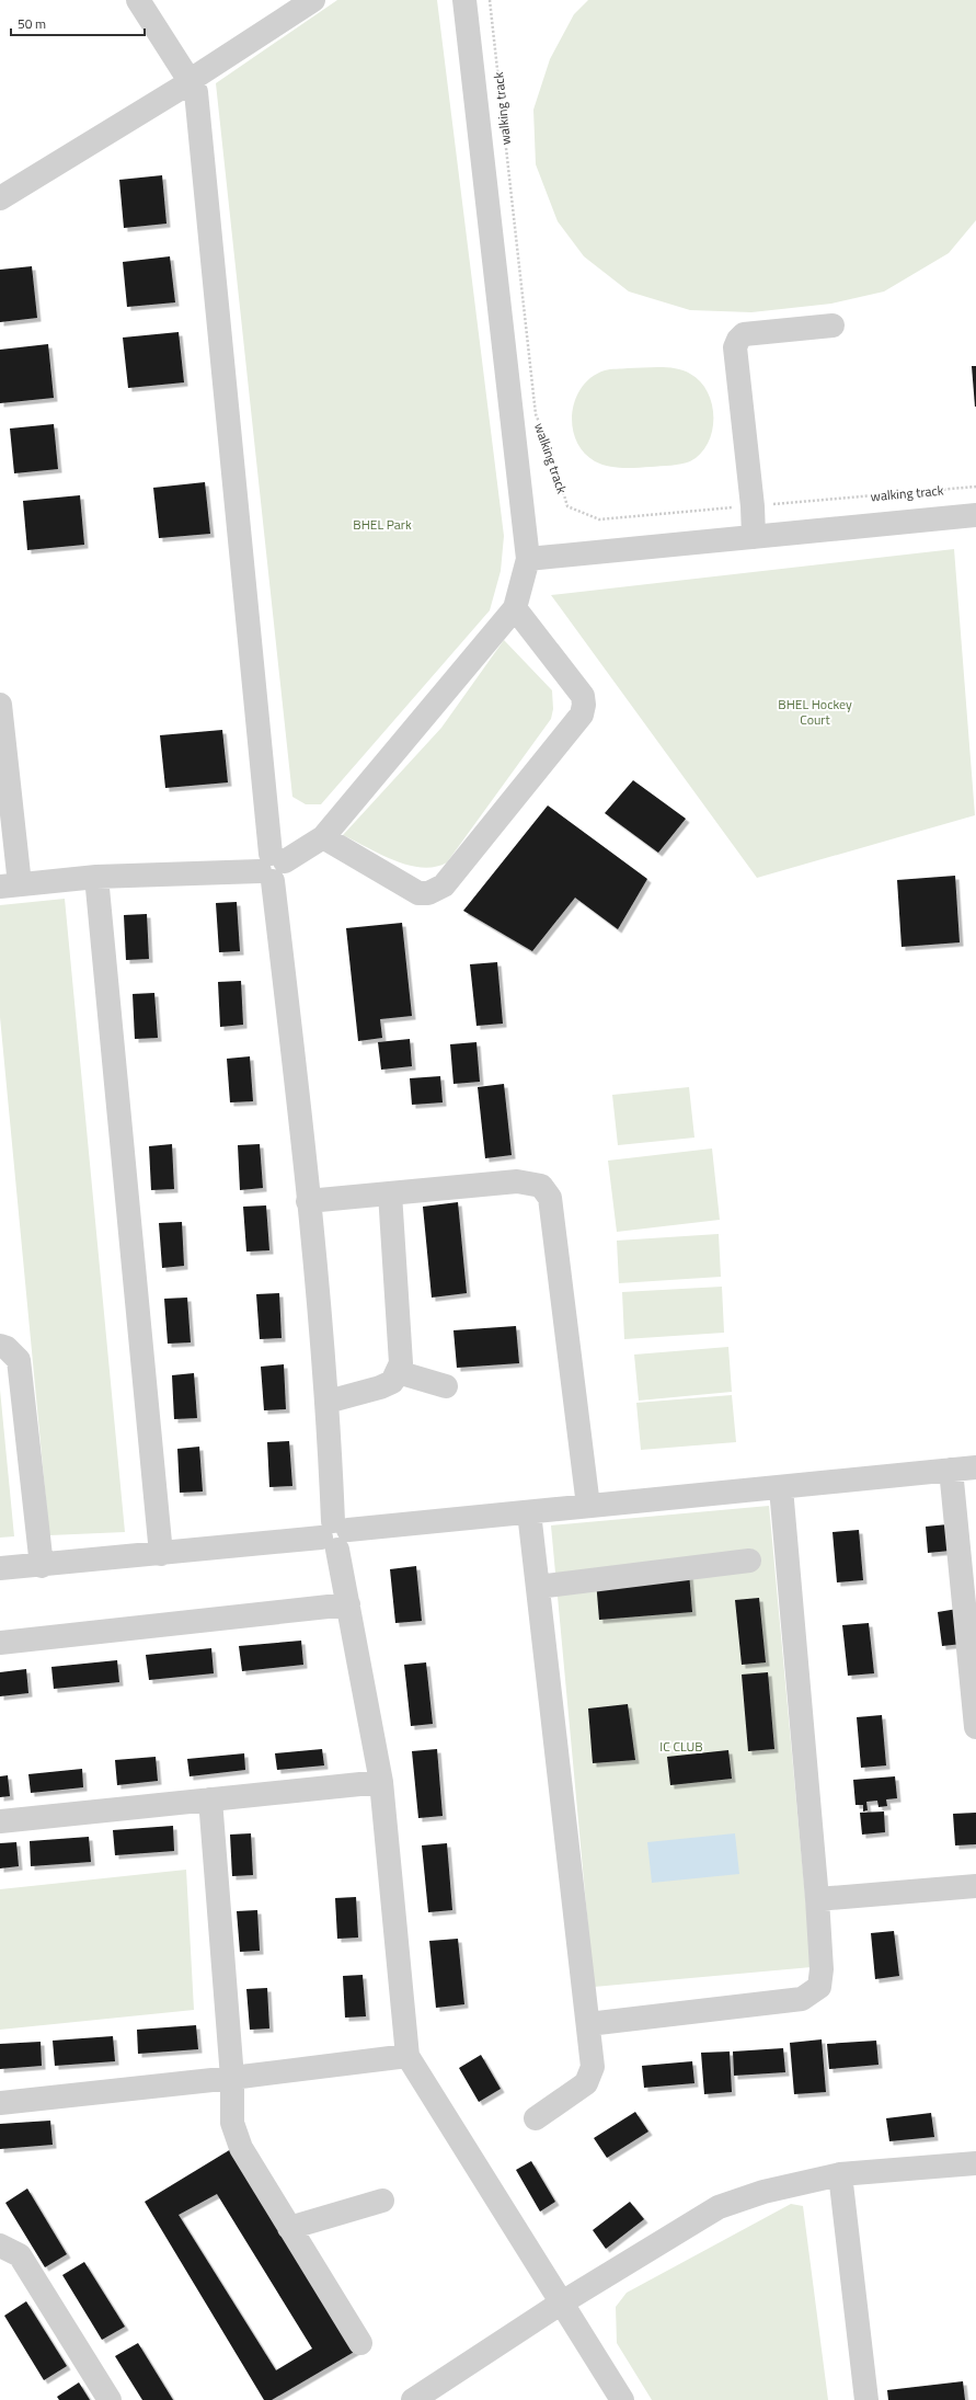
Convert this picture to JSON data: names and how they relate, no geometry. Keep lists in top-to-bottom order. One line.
{"streets":{"path":["walking track"]},"parks":["BHEL Park","BHEL Hockey Court","IC CLUB"],"scale_bar":"50 m"}
